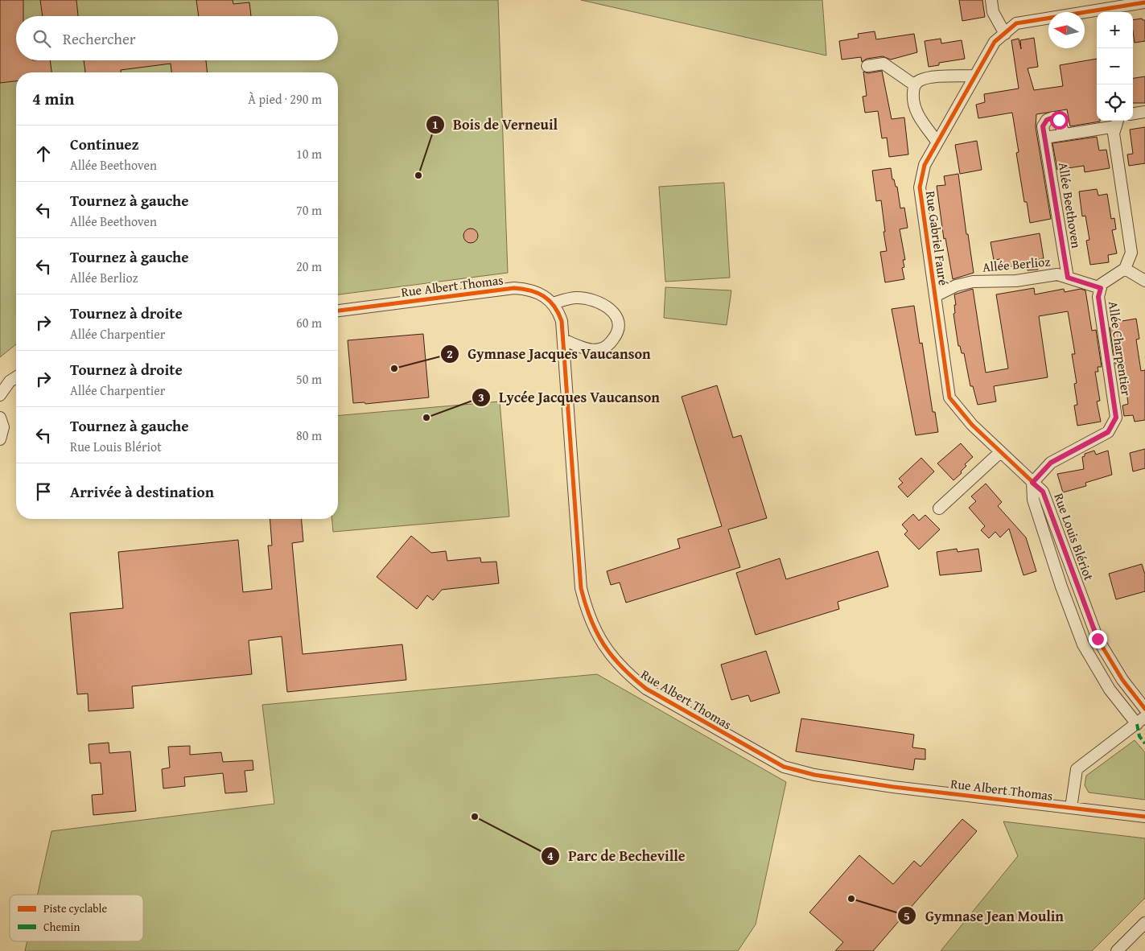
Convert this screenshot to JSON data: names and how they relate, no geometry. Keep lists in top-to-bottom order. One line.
{"streets":{"street":["Allée Beethoven","Rue Gabriel Fauré","Allée Berlioz","Rue Albert Thomas","Allée Charpentier","Rue Louis Blériot"]},"crossings":[["Allée Beethoven","Allée Berlioz"],["Rue Gabriel Fauré","Allée Berlioz"],["Rue Gabriel Fauré","Allée Charpentier"],["Rue Gabriel Fauré","Rue Louis Blériot"],["Allée Berlioz","Allée Charpentier"],["Allée Charpentier","Rue Louis Blériot"]],"places":["Bois de Verneuil","Gymnase Jacques Vaucanson","Lycée Jacques Vaucanson","Parc de Becheville","Gymnase Jean Moulin"],"legend":["Piste cyclable","Chemin"],"north":"left","page":{"map_buttons":["+","−"],"search":"Rechercher","heading":["4 min","À pied · 290 m"],"list":[["Continuez","Allée Beethoven","10 m"],["Tournez à gauche","Allée Beethoven","70 m"],["Tournez à gauche","Allée Berlioz","20 m"],["Tournez à droite","Allée Charpentier","60 m"],["Tournez à droite","Allée Charpentier","50 m"],["Tournez à gauche","Rue Louis Blériot","80 m"],"Arrivée à destination"]}}
